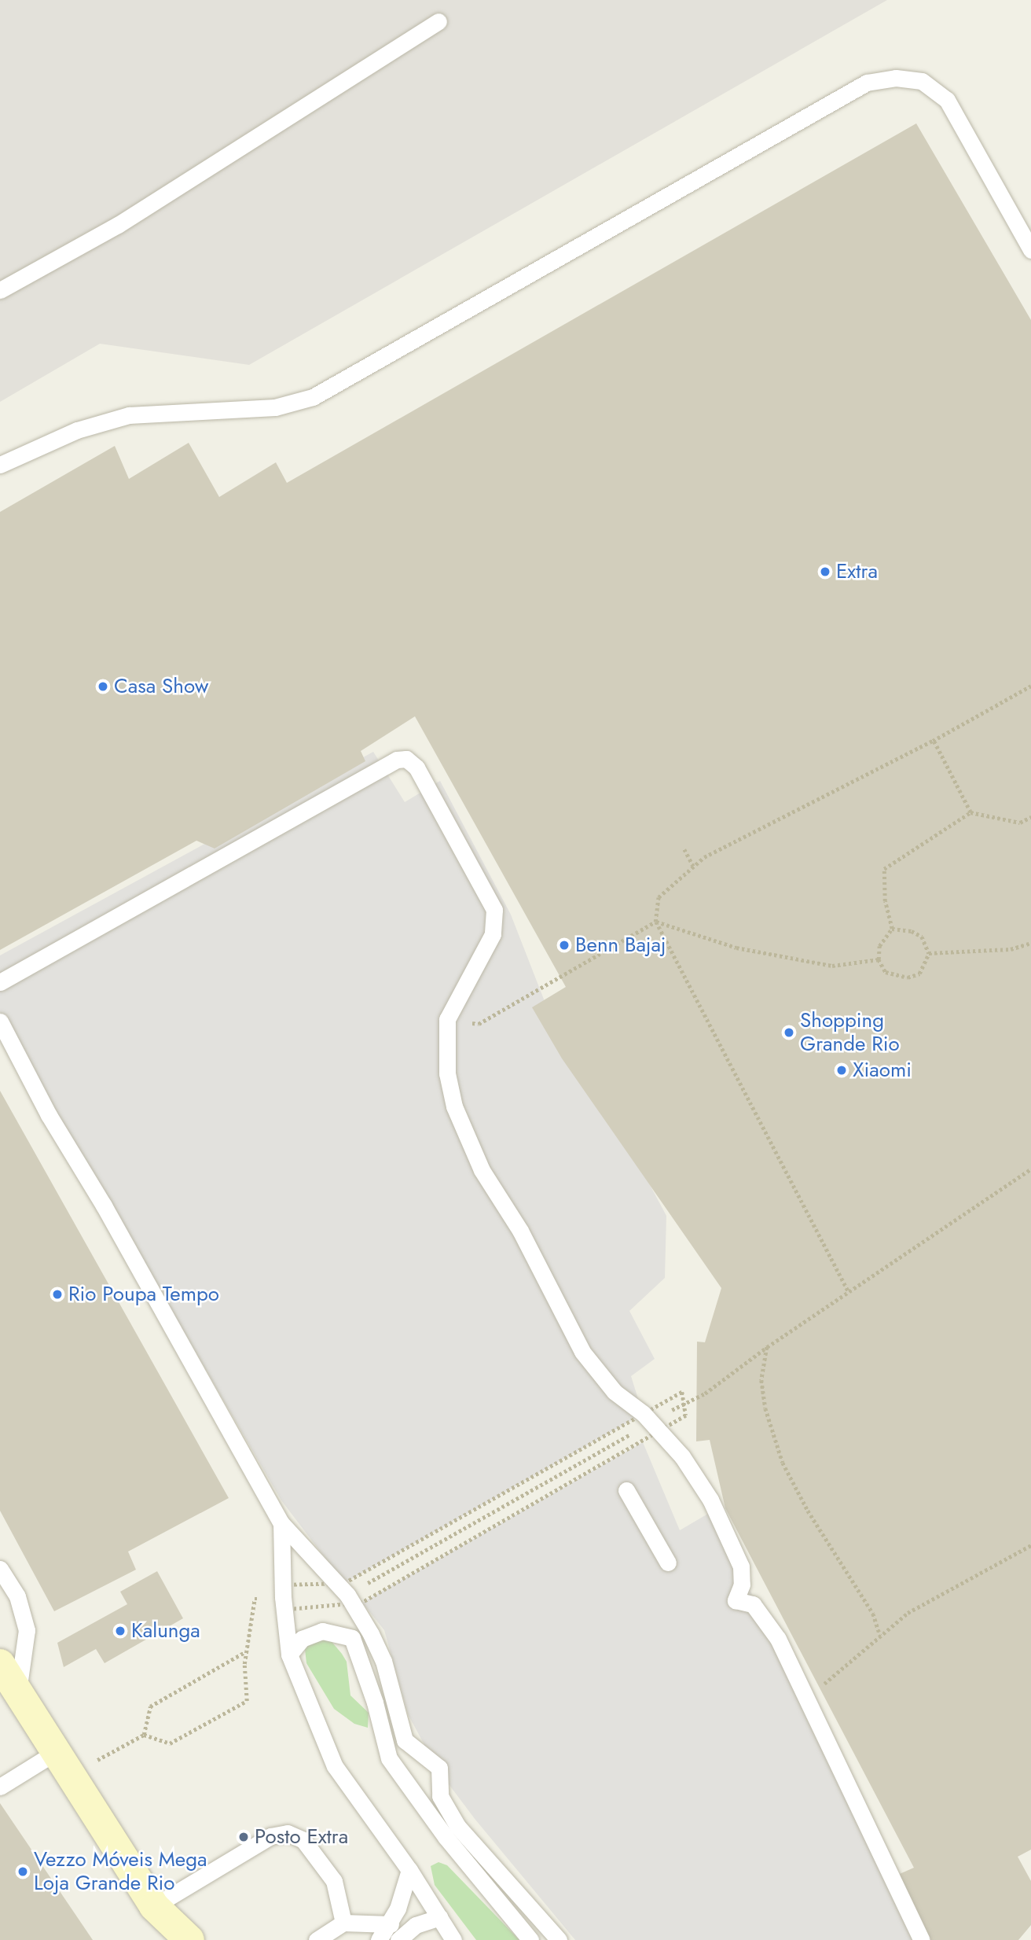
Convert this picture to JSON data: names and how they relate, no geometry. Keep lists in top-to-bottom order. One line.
{"places":["Extra","Casa Show","Benn Bajaj","Shopping Grande Rio","Xiaomi","Rio Poupa Tempo","Kalunga","Posto Extra","Vezzo Móveis Mega Loja Grande Rio"]}
